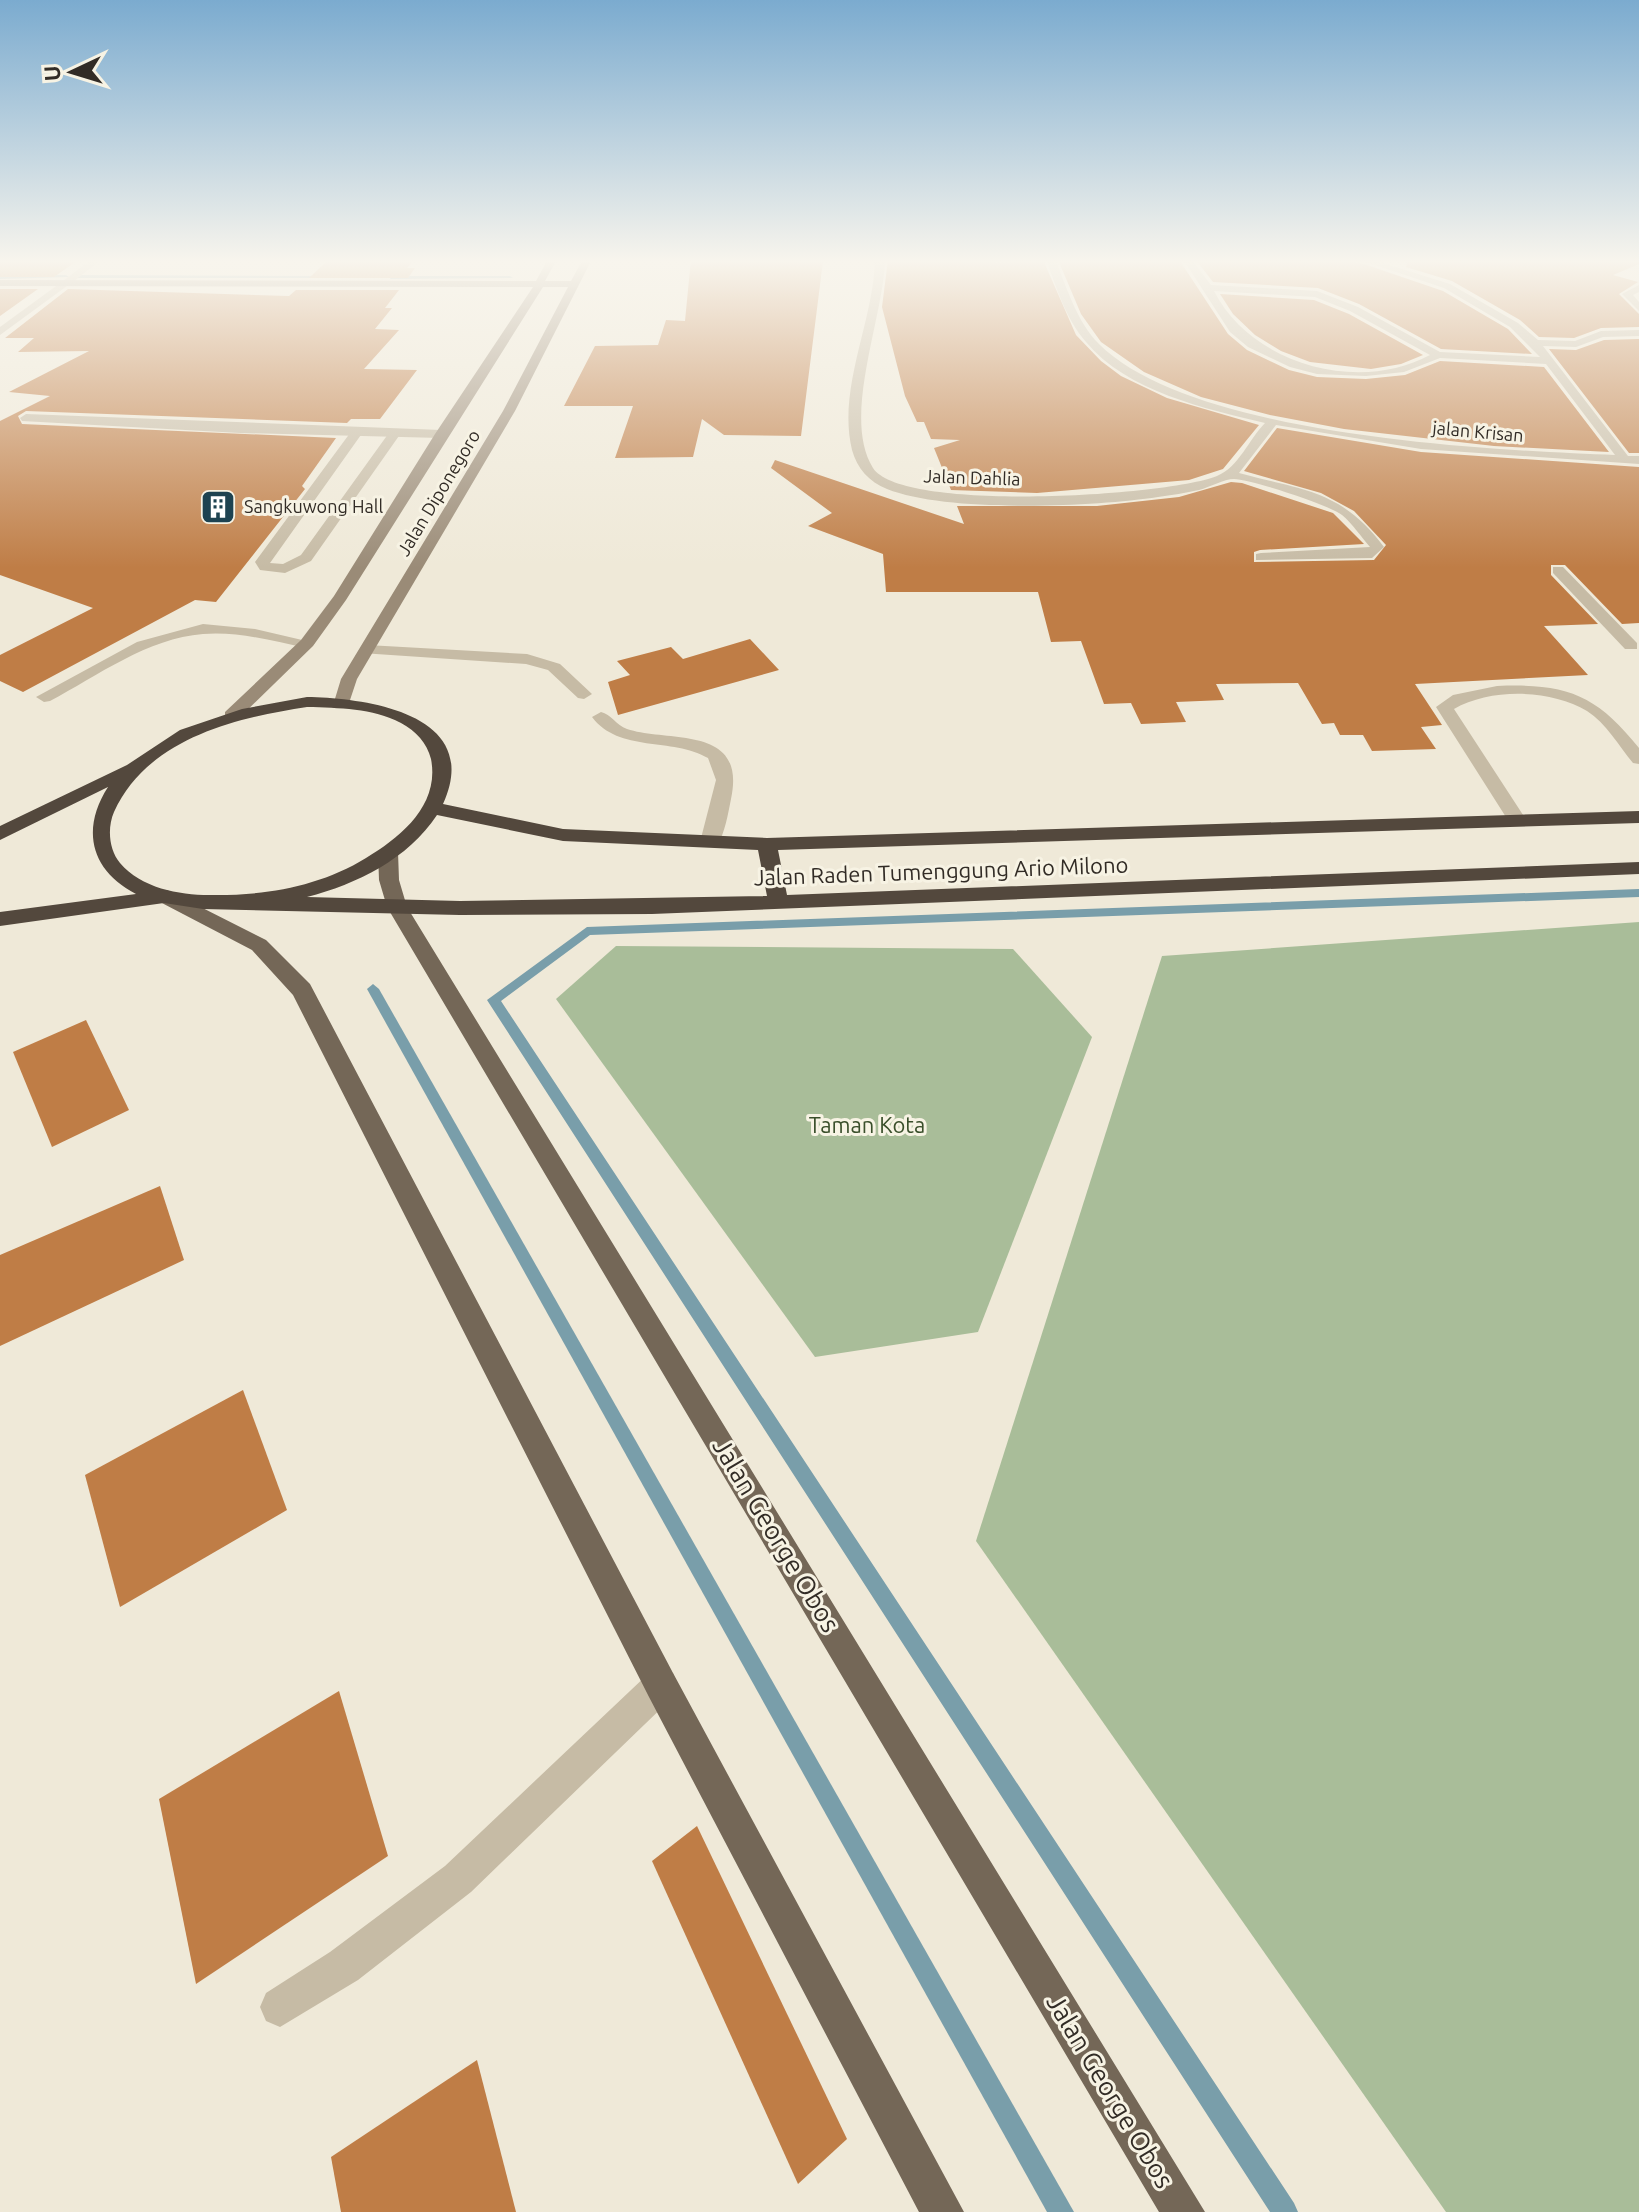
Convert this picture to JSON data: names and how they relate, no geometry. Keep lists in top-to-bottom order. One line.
{"streets":{"highway":["Jalan Raden Tumenggung Ario Milono"],"main road":["Jalan Diponegoro","Jalan George Obos"],"street":["jalan Krisan","Jalan Dahlia"]},"crossings":[["Jalan Raden Tumenggung Ario Milono","Jalan George Obos"]],"parks":["Taman Kota"],"places":{"building":["Sangkuwong Hall"]},"north":"left"}
